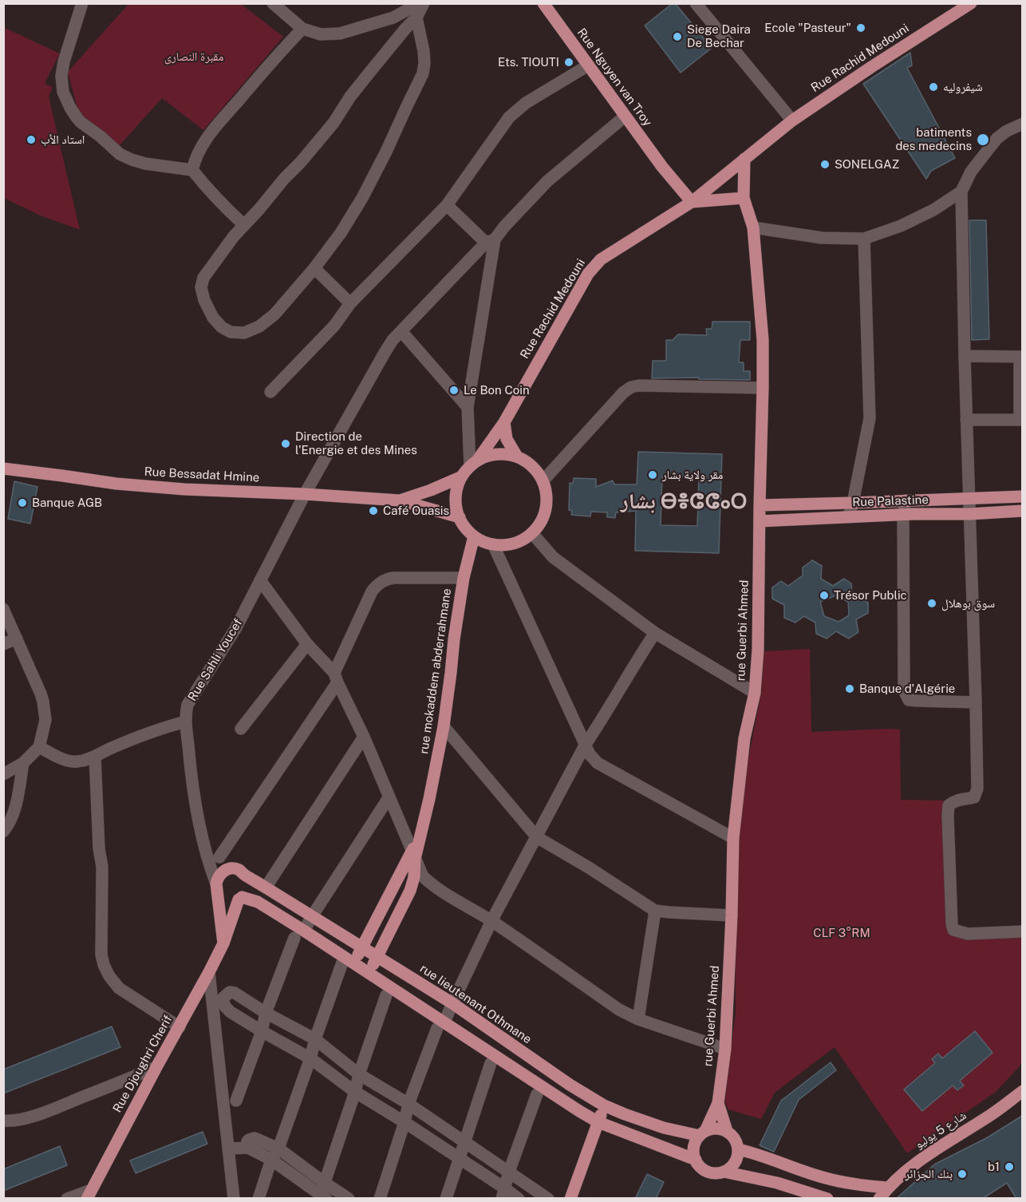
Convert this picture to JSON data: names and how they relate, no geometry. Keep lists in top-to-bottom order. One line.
{"streets":{"main road":["Rue Rachid Medouni","Rue Nguyen van Troy","Rue Bessadat Hmine","Rue Palastine","rue Guerbi Ahmed","rue mokaddem abderrahmane","rue lieutenant Othmane","Rue Djoughri Cherif","شارع 5 يوليو"],"street":["Rue Sahli Youcef"]},"crossings":[["Rue Rachid Medouni","Rue Nguyen van Troy"],["Rue Rachid Medouni","Rue Bessadat Hmine"],["Rue Rachid Medouni","rue Guerbi Ahmed"],["Rue Rachid Medouni","rue mokaddem abderrahmane"],["Rue Nguyen van Troy","Rue Sahli Youcef"],["Rue Bessadat Hmine","Rue Sahli Youcef"],["Rue Bessadat Hmine","rue mokaddem abderrahmane"],["Rue Palastine","rue Guerbi Ahmed"],["Rue Sahli Youcef","rue lieutenant Othmane"],["Rue Sahli Youcef","Rue Djoughri Cherif"],["rue mokaddem abderrahmane","rue lieutenant Othmane"],["rue lieutenant Othmane","Rue Djoughri Cherif"]],"districts":["بشار ⴱⴻⵛⵛⴰⵔ"],"parks":["مقبرة النصارى","CLF 3°RM"],"places":["Ecole \"Pasteur\"","Siege Daira De Bechar","Ets. TIOUTI","شيفروليه","استاد الأب","batiments des medecins","SONELGAZ","Le Bon Coin","Direction de l'Energie et des Mines","مقر ولاية بشار","Banque AGB","Café Ouasis","Trésor Public","سوق بوهلال","Banque d'Algérie","b1","بنك الجزائر"]}
